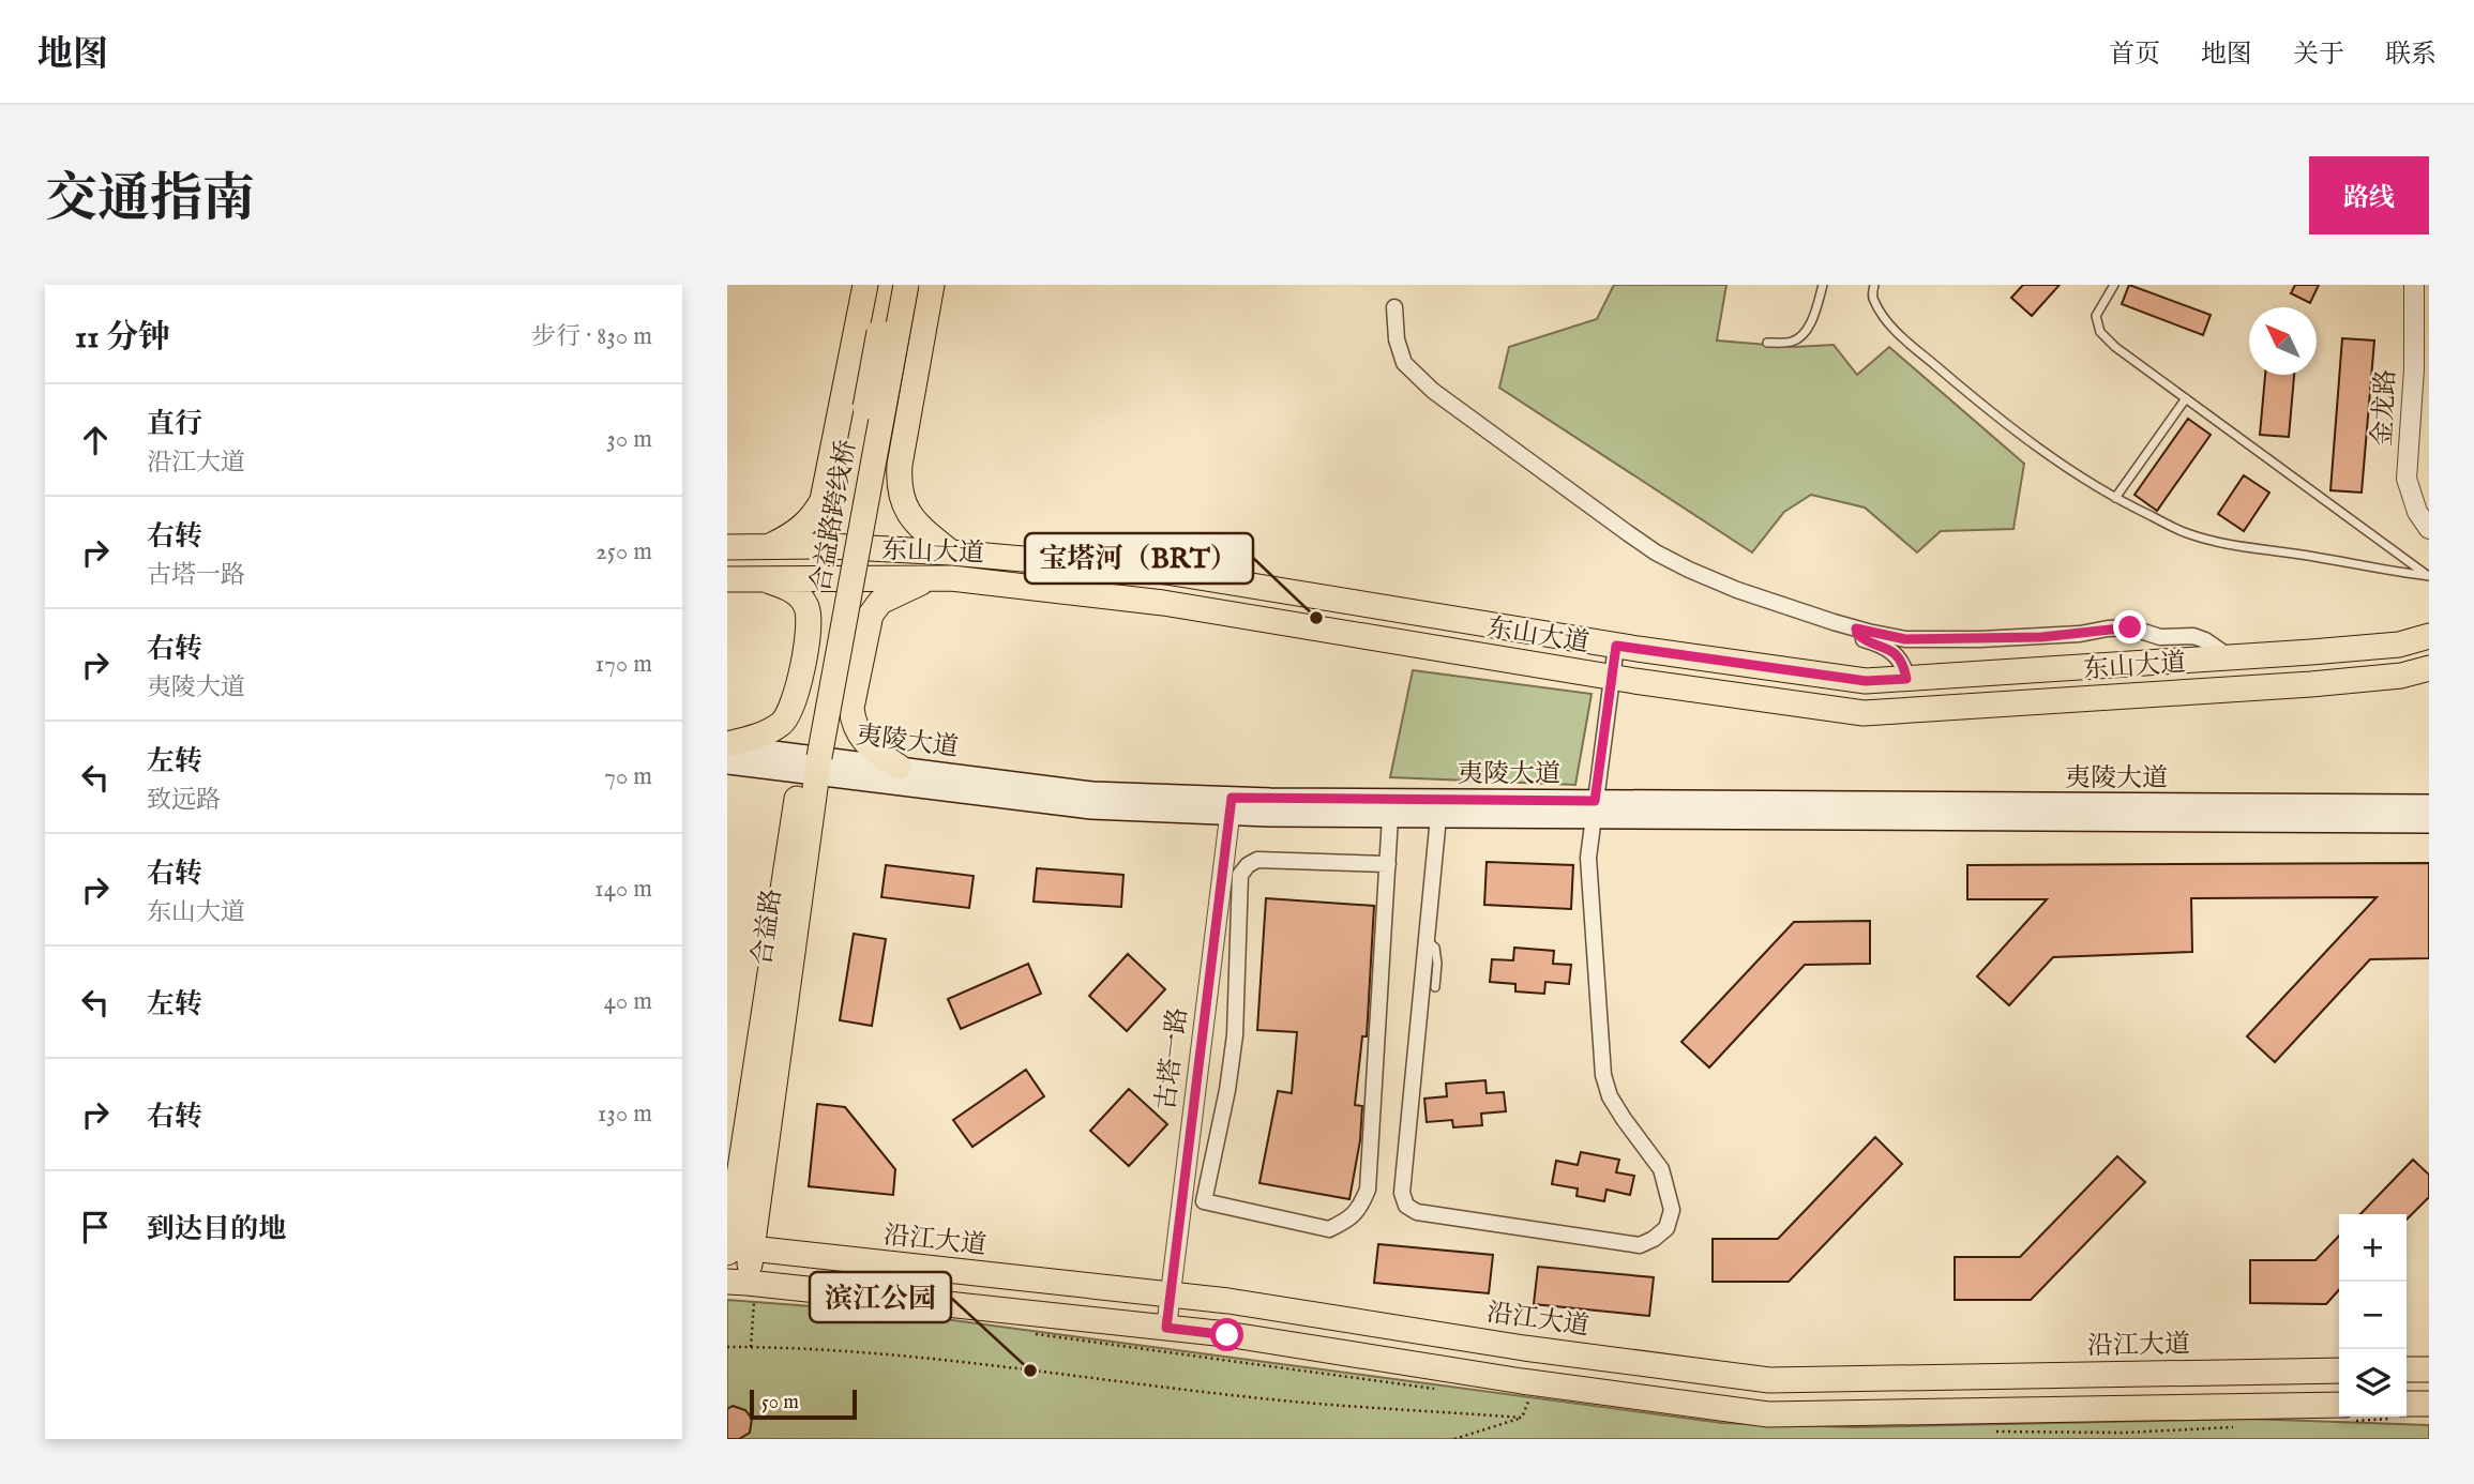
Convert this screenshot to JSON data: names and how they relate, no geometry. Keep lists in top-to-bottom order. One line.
{"streets":{"main road":["合益路跨线桥","东山大道","夷陵大道","合益路","沿江大道"],"street":["金龙路","古塔一路"]},"crossings":[["合益路跨线桥","夷陵大道"],["合益路跨线桥","合益路"],["夷陵大道","合益路"],["夷陵大道","古塔一路"],["合益路","沿江大道"],["古塔一路","沿江大道"]],"places":["宝塔河（BRT）","滨江公园"],"scale_bar":"50 m","north":"top left","page":{"header":"地图","nav":["首页","地图","关于","联系"],"title":"交通指南","buttons":"路线","heading":["11 分钟","步行 · 830 m"],"list":[["直行","沿江大道","30 m"],["右转","古塔一路","250 m"],["右转","夷陵大道","170 m"],["左转","致远路","70 m"],["右转","东山大道","140 m"],["左转","40 m"],["右转","130 m"],"到达目的地"],"map_buttons":["+","−"],"scale":"50 m"}}
